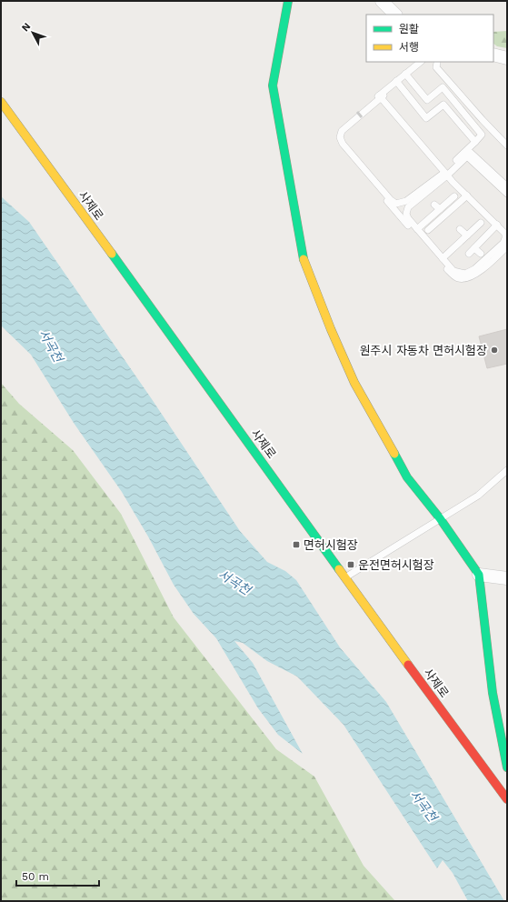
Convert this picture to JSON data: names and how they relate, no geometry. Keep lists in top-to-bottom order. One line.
{"streets":{"street":["사제로"]},"water":["서곡천"],"places":{"other":["원주시 자동차 면허시험장"],"transit":["면허시험장","운전면허시험장"]},"legend":["원활","서행"],"scale_bar":"50 m","north":"top left"}
